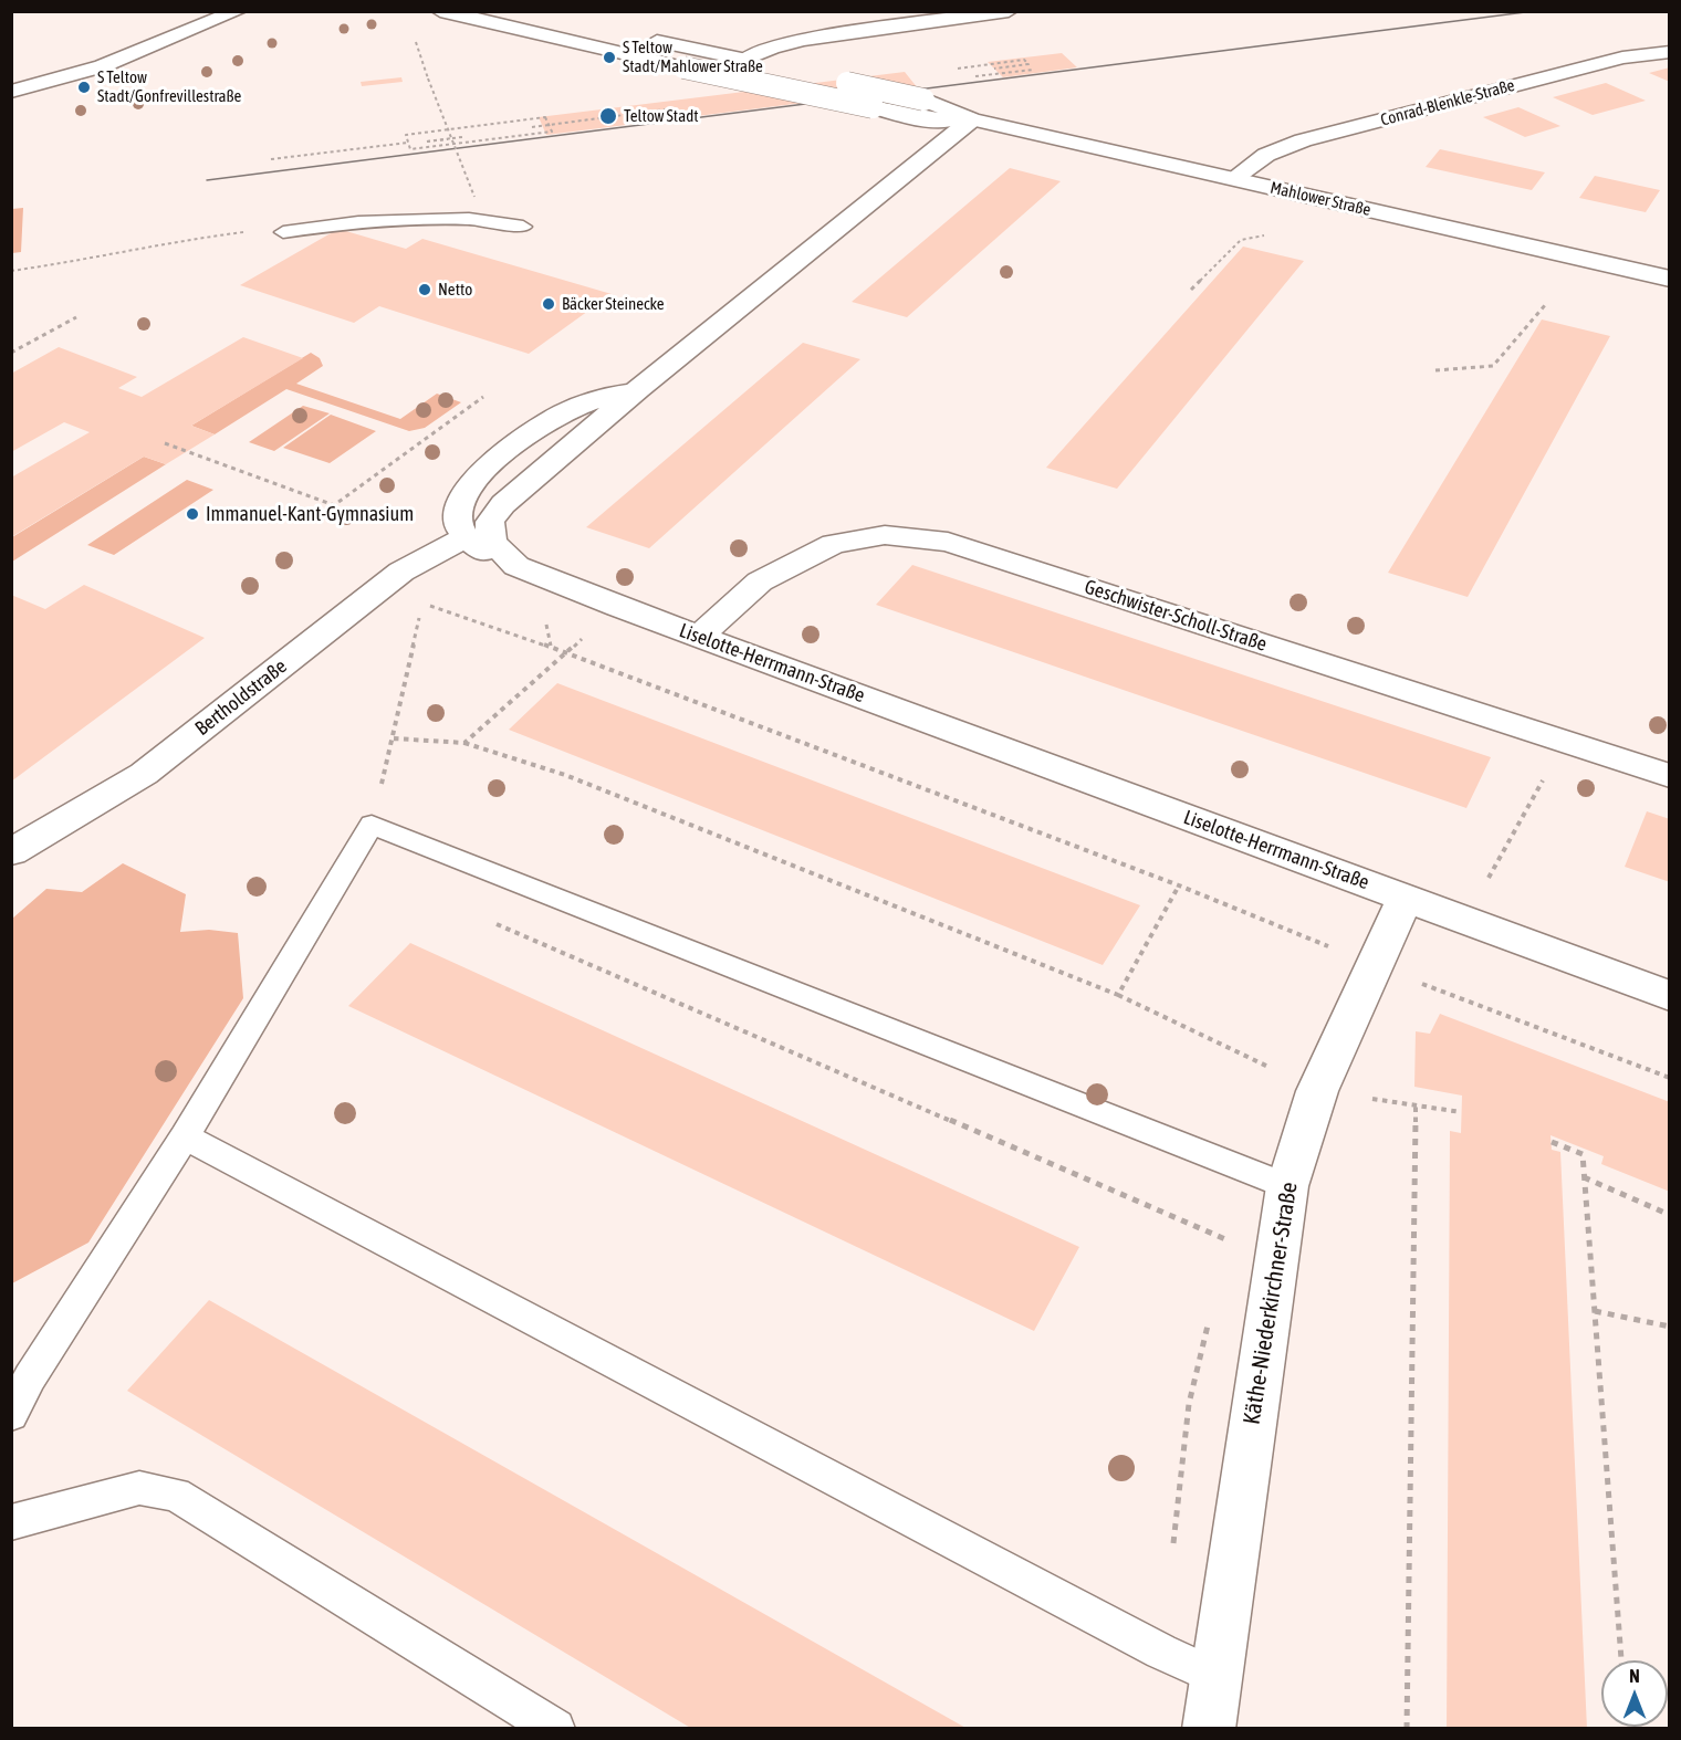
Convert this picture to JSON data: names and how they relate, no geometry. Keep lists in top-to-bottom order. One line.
{"streets":{"street":["Conrad-Blenkle-Straße","Mahlower Straße","Geschwister-Scholl-Straße","Liselotte-Herrmann-Straße","Bertholdstraße","Käthe-Niederkirchner-Straße"]},"crossings":[["Conrad-Blenkle-Straße","Mahlower Straße"],["Mahlower Straße","Liselotte-Herrmann-Straße"],["Geschwister-Scholl-Straße","Liselotte-Herrmann-Straße"],["Liselotte-Herrmann-Straße","Käthe-Niederkirchner-Straße"]],"places":["S Teltow Stadt/Mahlower Straße","S Teltow Stadt/Gonfrevillestraße","Teltow Stadt","Netto","Bäcker Steinecke","Immanuel-Kant-Gymnasium"],"north":"top"}
